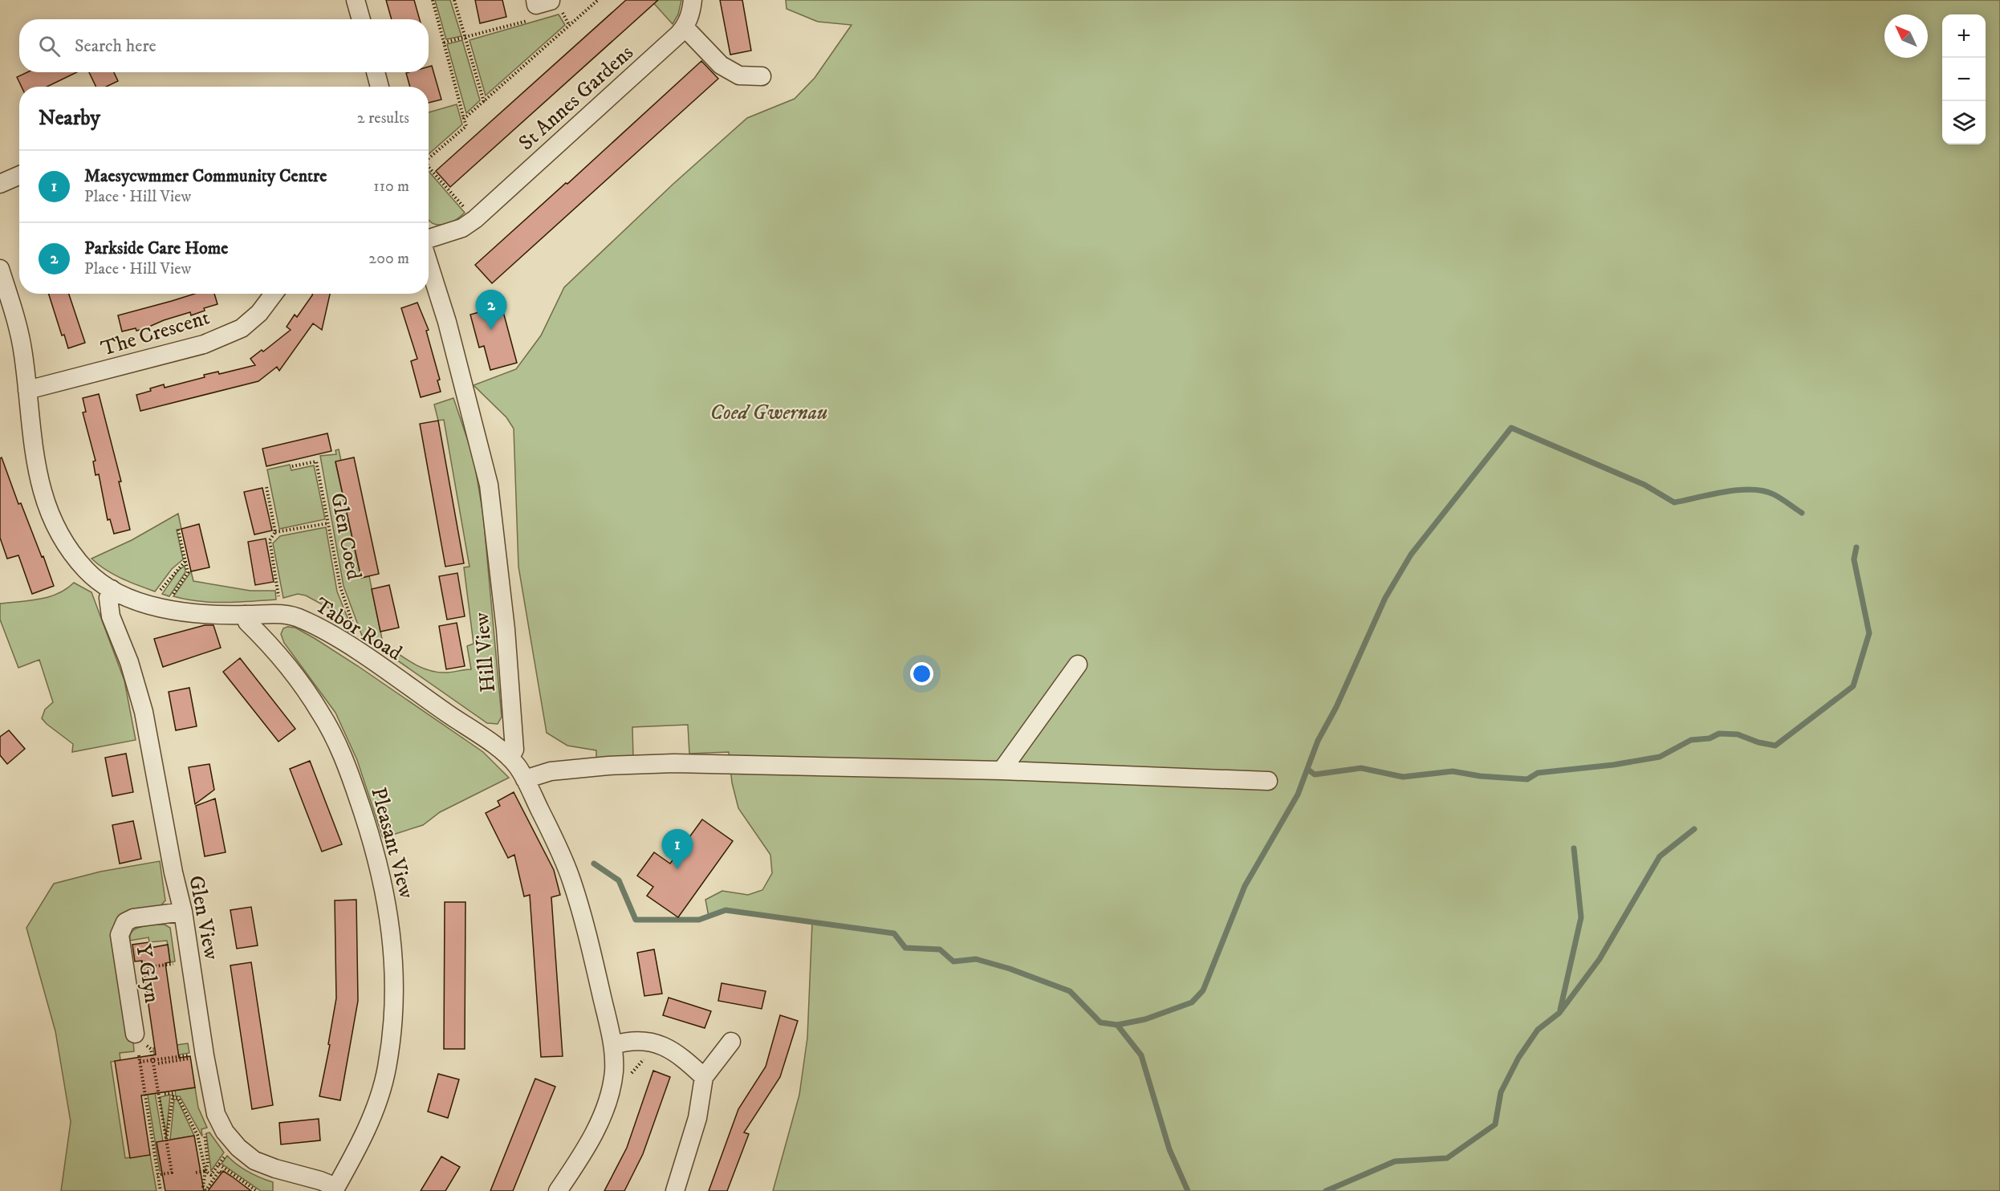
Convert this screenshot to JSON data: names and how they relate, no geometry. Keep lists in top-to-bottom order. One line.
{"streets":{"street":["St Annes Gardens","The Crescent","Tabor Road","Hill View","Pleasant View","Glen View","Y Glyn"],"path":["Glen Coed"]},"crossings":[["The Crescent","Tabor Road"],["Tabor Road","Hill View"],["Tabor Road","Pleasant View"],["Tabor Road","Glen View"],["Pleasant View","Glen View"],["Glen View","Y Glyn"]],"parks":["Coed Gwernau"],"north":"top left","page":{"map_buttons":["+","−"],"search":"Search here","heading":["Nearby","2 results"],"list":[{"mark":"1","name":"Maesycwmmer Community Centre","note":"Place · Hill View","value":"110 m"},{"mark":"2","name":"Parkside Care Home","note":"Place · Hill View","value":"200 m"}],"pins":["2","1"]}}
